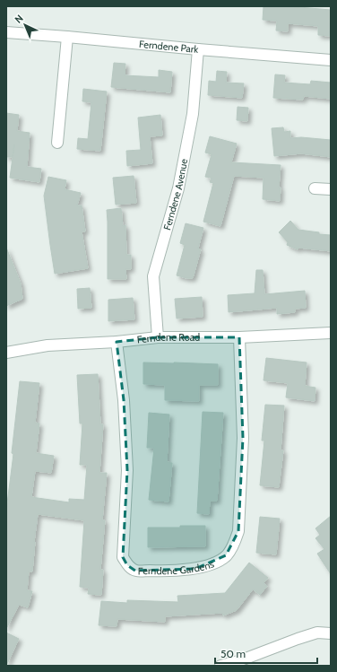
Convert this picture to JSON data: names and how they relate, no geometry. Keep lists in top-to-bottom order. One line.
{"streets":{"street":["Ferndene Park","Ferndene Avenue","Ferndene Road","Ferndene Gardens"]},"crossings":[["Ferndene Park","Ferndene Avenue"],["Ferndene Avenue","Ferndene Road"],["Ferndene Road","Ferndene Gardens"]],"scale_bar":"50 m","north":"top left"}
